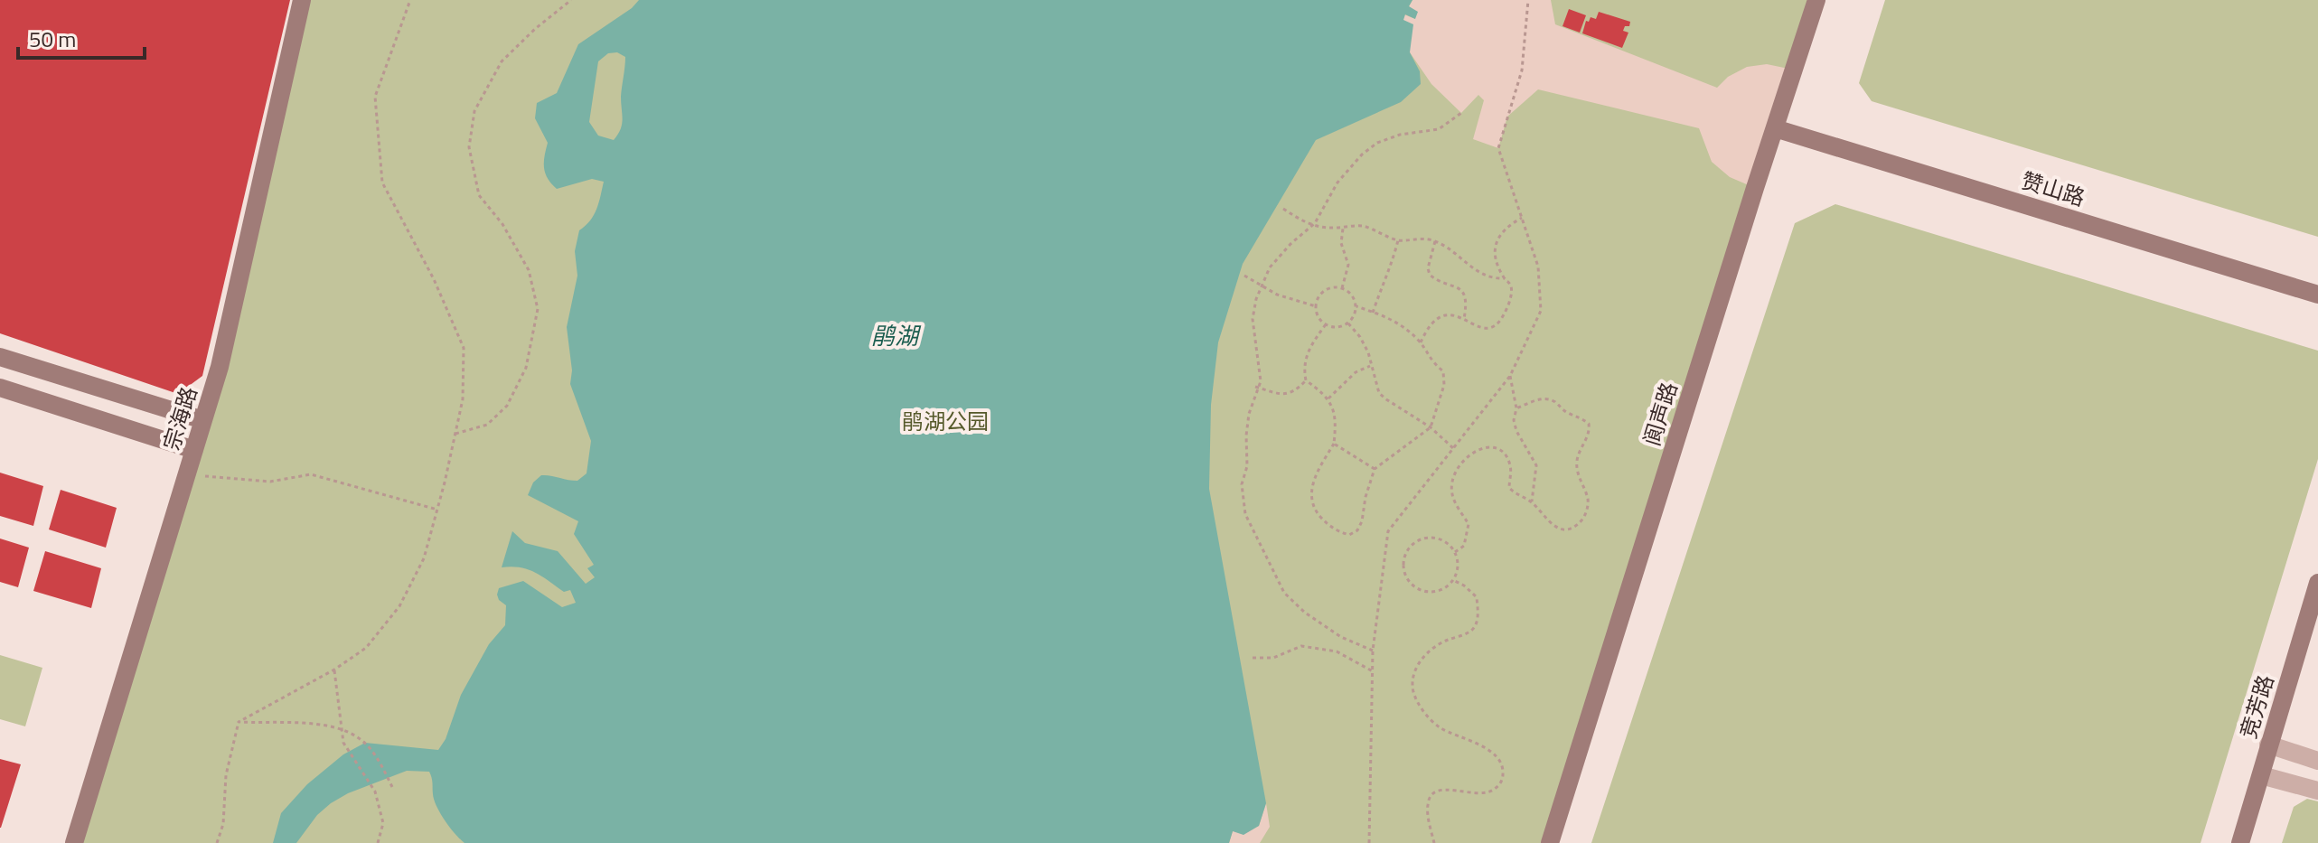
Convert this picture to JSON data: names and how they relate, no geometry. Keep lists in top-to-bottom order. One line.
{"streets":{"street":["赞山路","阆声路","宗海路","竞芳路"]},"crossings":[["赞山路","阆声路"]],"water":["鹃湖"],"parks":["鹃湖公园"],"scale_bar":"50 m"}
